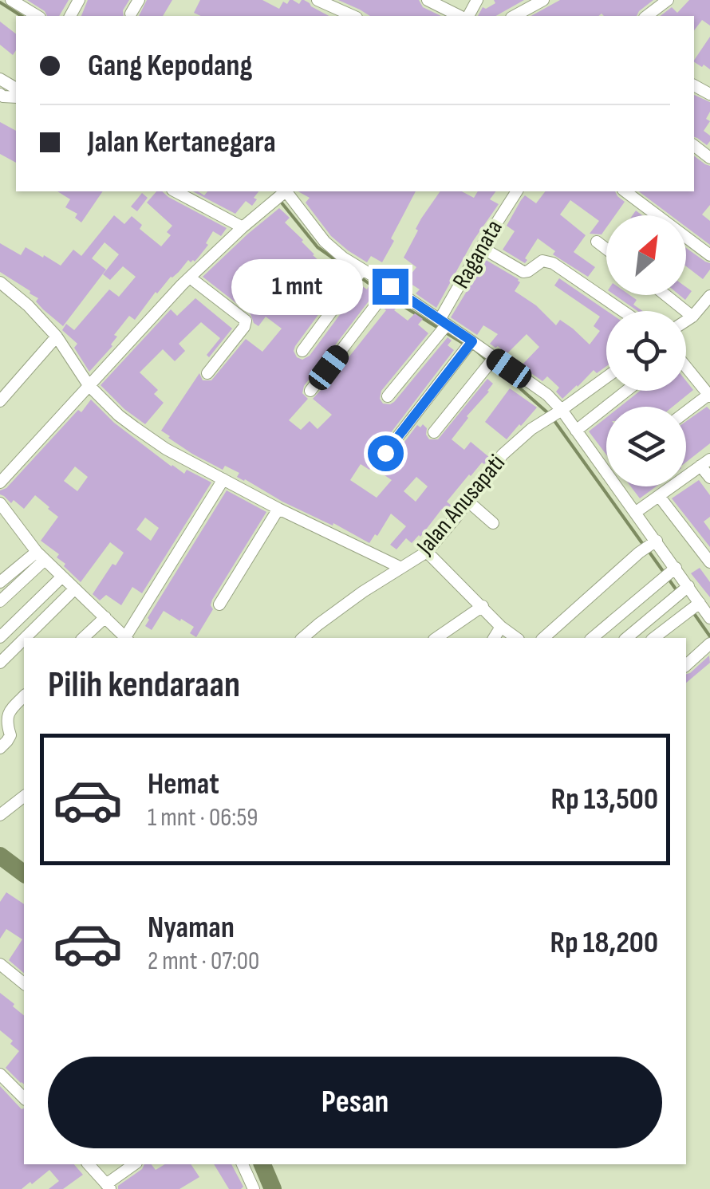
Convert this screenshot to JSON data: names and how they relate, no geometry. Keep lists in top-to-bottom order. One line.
{"streets":{"street":["Raganata","Jalan Anusapati"]},"north":"top right","page":{"banner":["Gang Kepodang","Jalan Kertanegara"],"bubble":"1 mnt","heading":"Pilih kendaraan","list":[{"name":"Hemat","note":"1 mnt · 06:59","value":"Rp 13,500"},{"name":"Nyaman","note":"2 mnt · 07:00","value":"Rp 18,200"}],"buttons":"Pesan"}}
